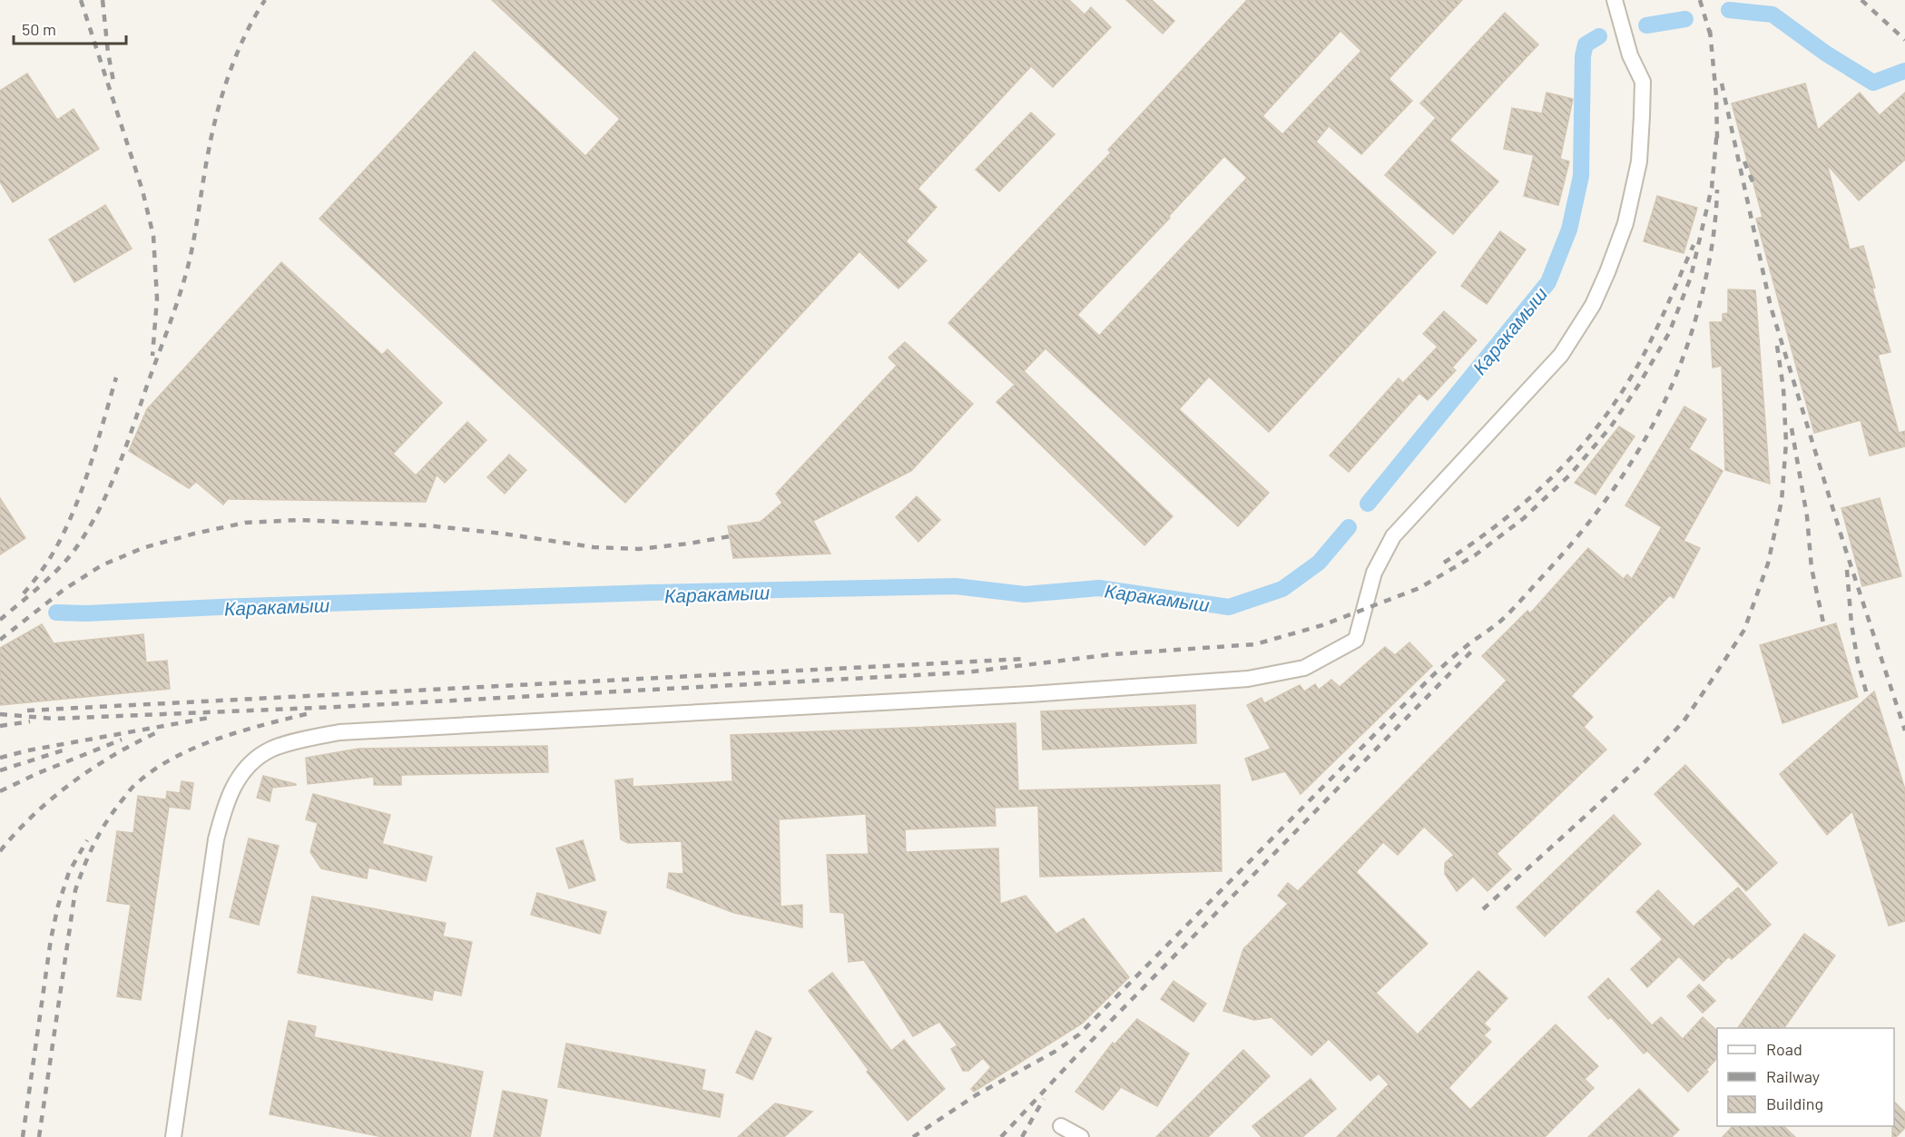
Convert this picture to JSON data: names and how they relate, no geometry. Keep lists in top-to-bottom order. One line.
{"water":["Каракамыш"],"legend":["Road","Railway","Building"],"scale_bar":"50 m"}
